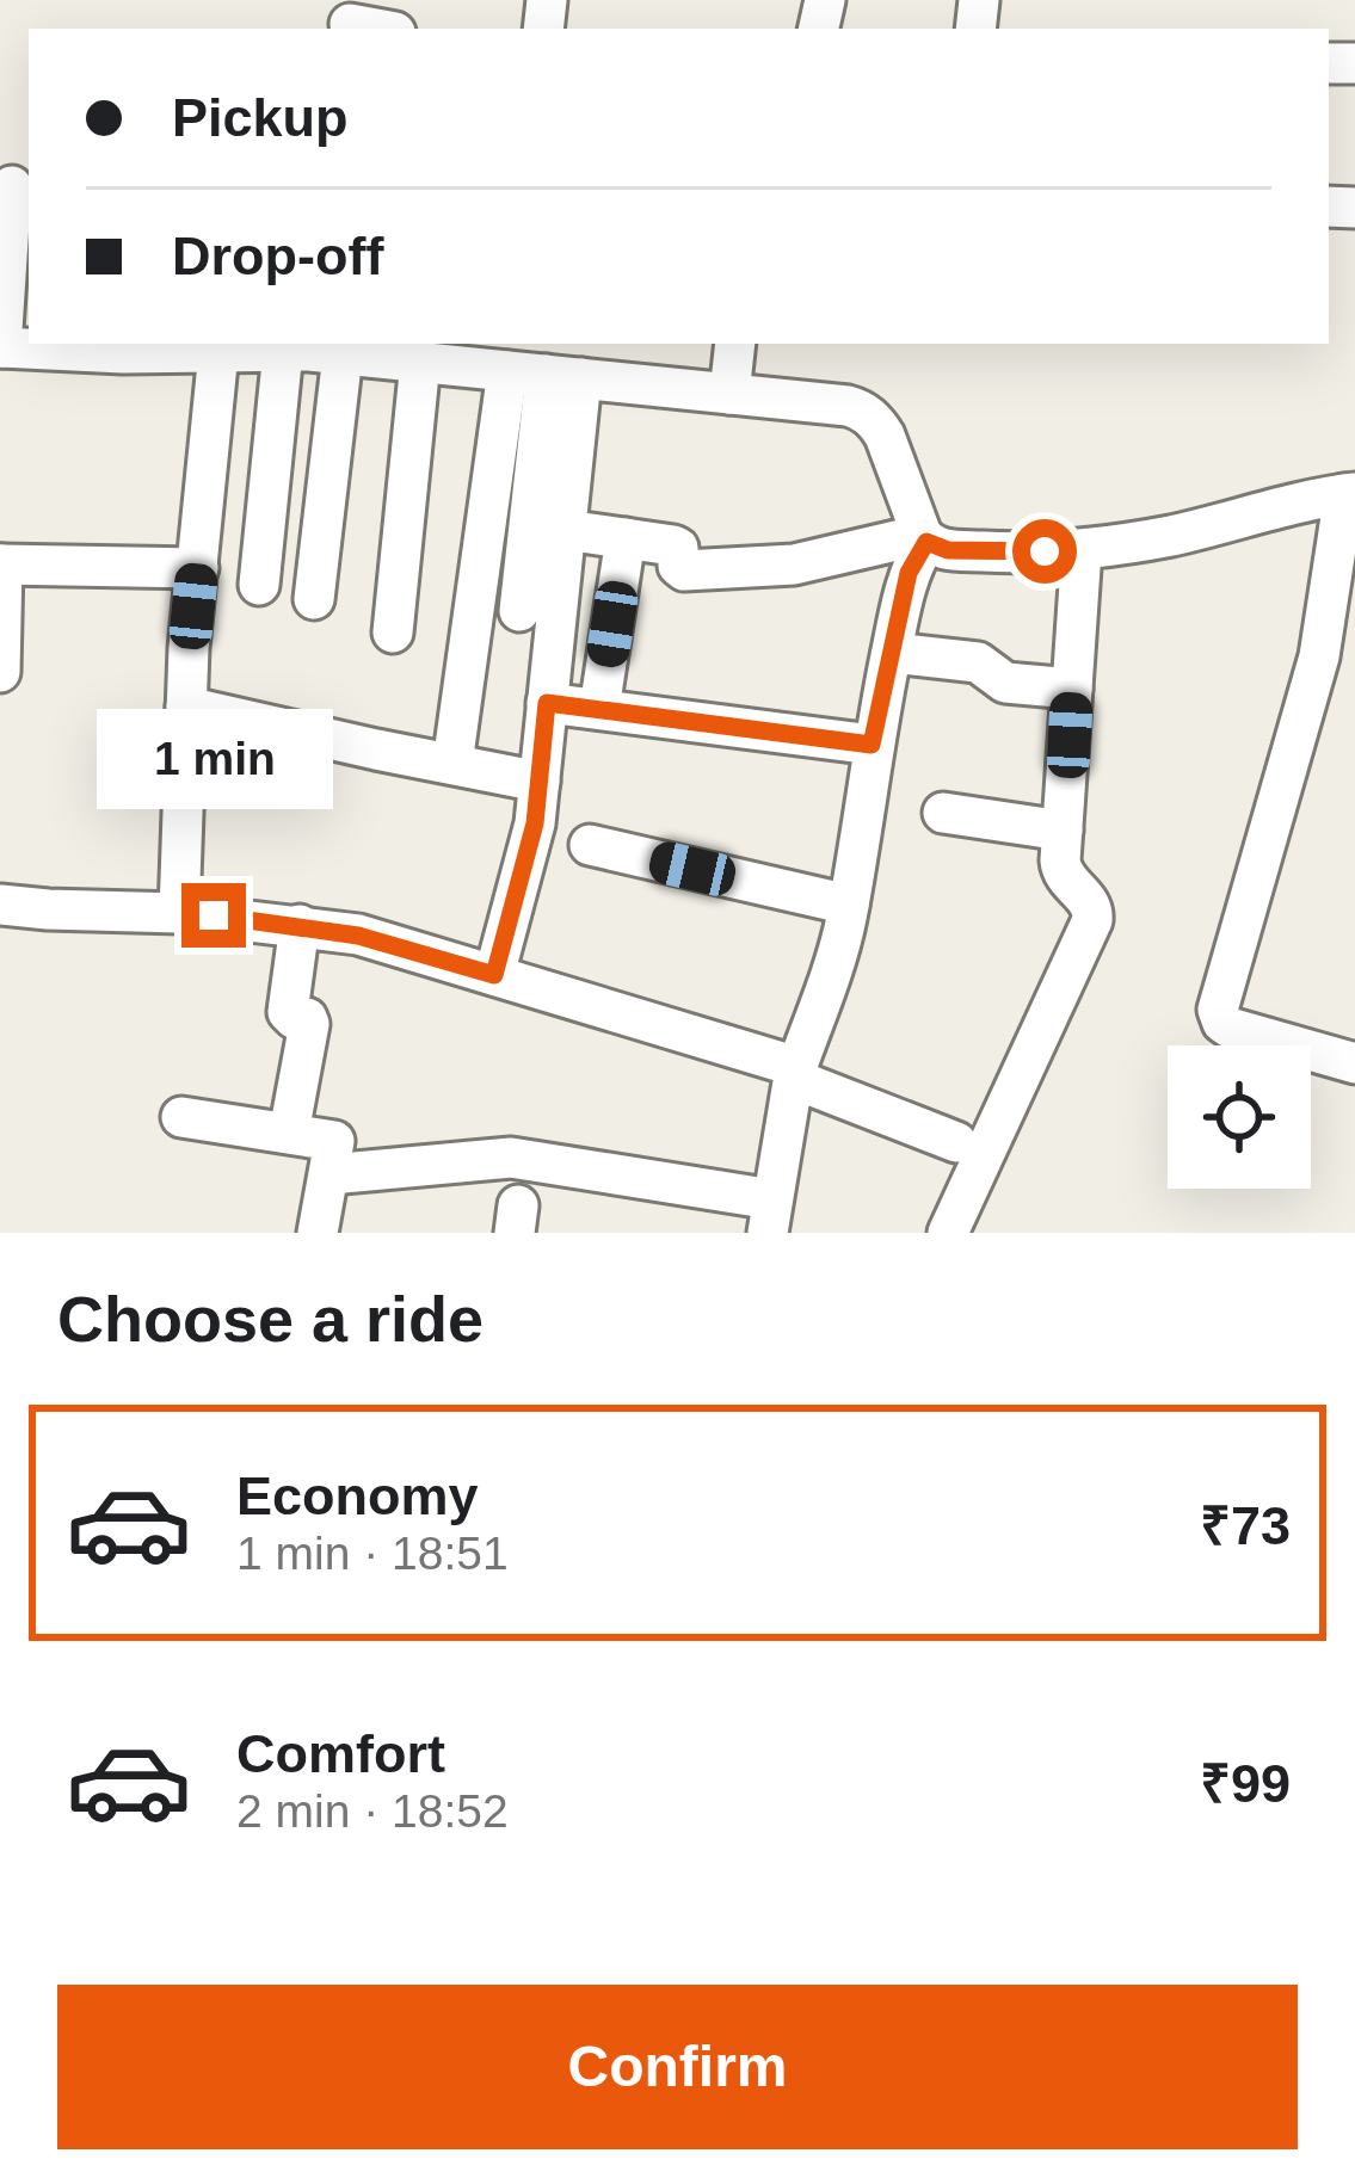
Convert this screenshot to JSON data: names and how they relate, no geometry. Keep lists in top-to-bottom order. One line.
{"page":{"banner":["Pickup","Drop-off"],"bubble":"1 min","heading":"Choose a ride","list":[{"name":"Economy","note":"1 min · 18:51","value":"₹73"},{"name":"Comfort","note":"2 min · 18:52","value":"₹99"}],"buttons":"Confirm"}}
